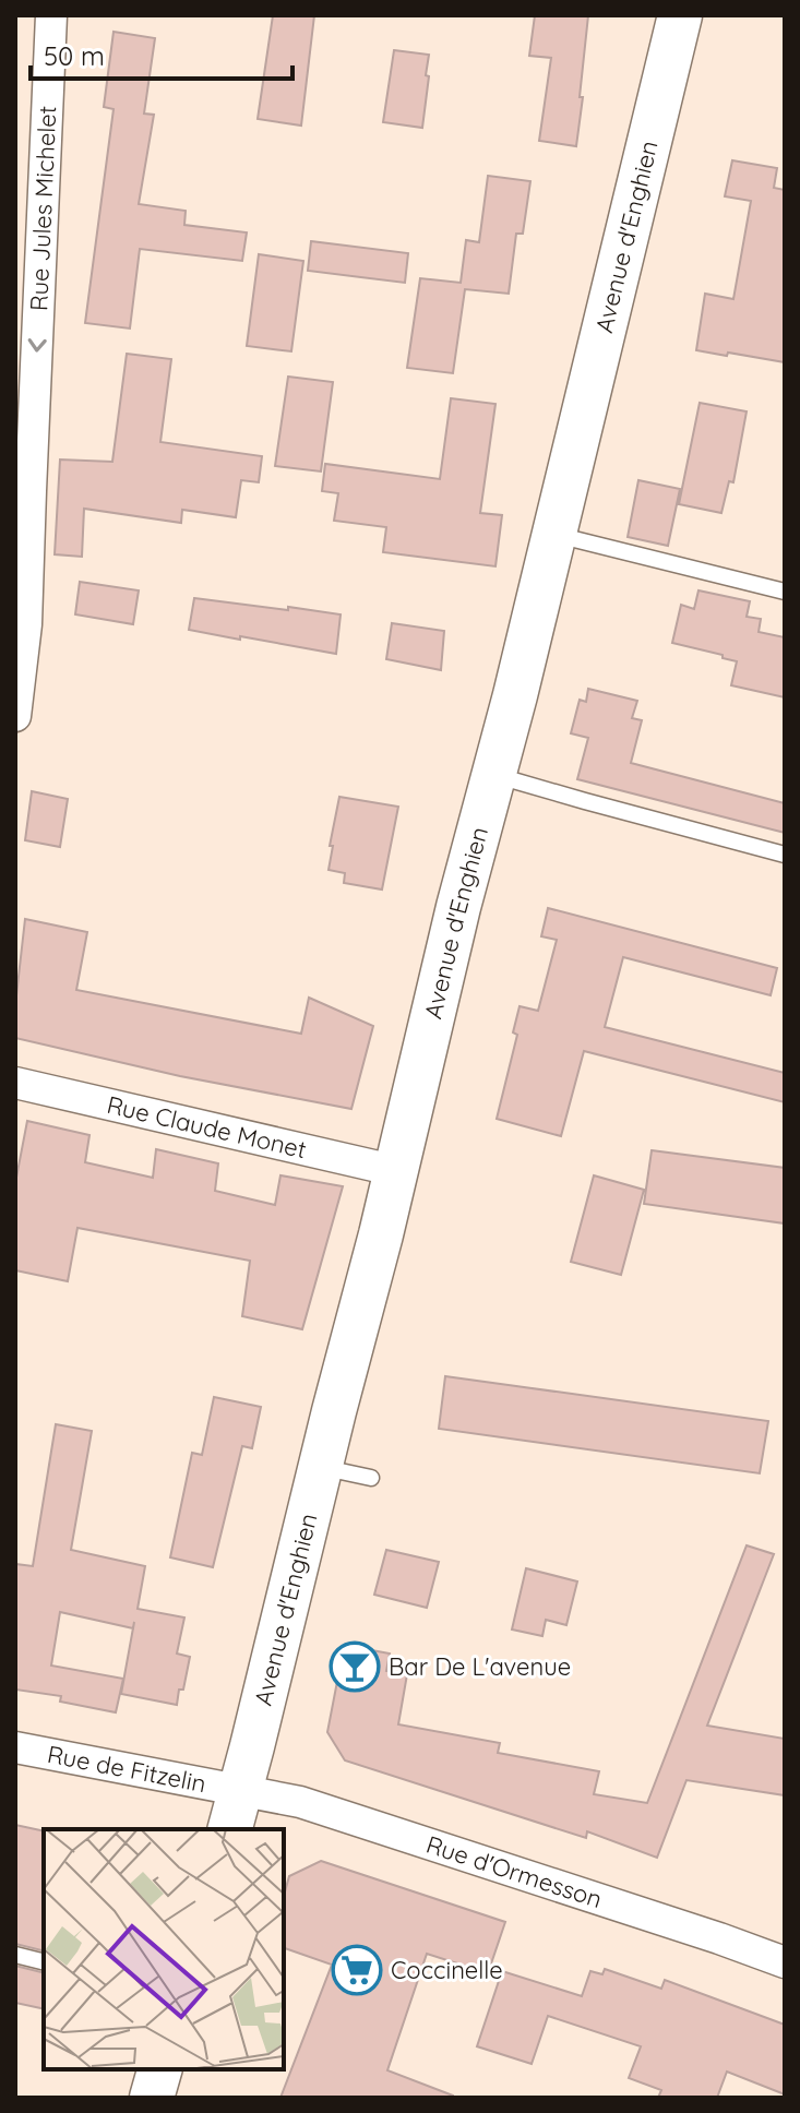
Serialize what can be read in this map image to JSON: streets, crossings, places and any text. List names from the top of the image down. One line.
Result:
{"streets":{"main road":["Avenue d'Enghien"],"street":["Rue Jules Michelet","Rue Claude Monet","Rue de Fitzelin","Rue d'Ormesson"]},"crossings":[["Avenue d'Enghien","Rue Claude Monet"],["Avenue d'Enghien","Rue de Fitzelin"],["Avenue d'Enghien","Rue d'Ormesson"],["Rue de Fitzelin","Rue d'Ormesson"]],"one_way":["Rue Jules Michelet"],"places":{"bar":["Bar De L'avenue"],"supermarket":["Coccinelle"]},"scale_bar":"50 m"}
